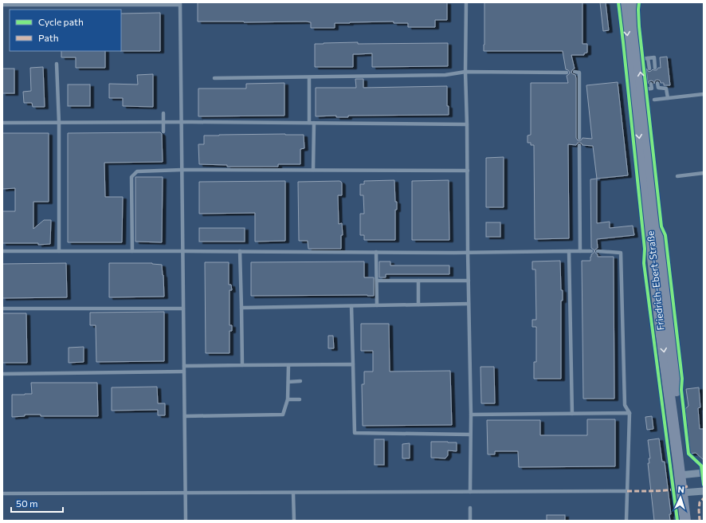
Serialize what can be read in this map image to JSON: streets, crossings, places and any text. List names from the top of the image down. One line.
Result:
{"streets":{"main road":["Friedrich-Ebert-Straße"]},"legend":["Cycle path","Path"],"scale_bar":"50 m","north":"top"}
